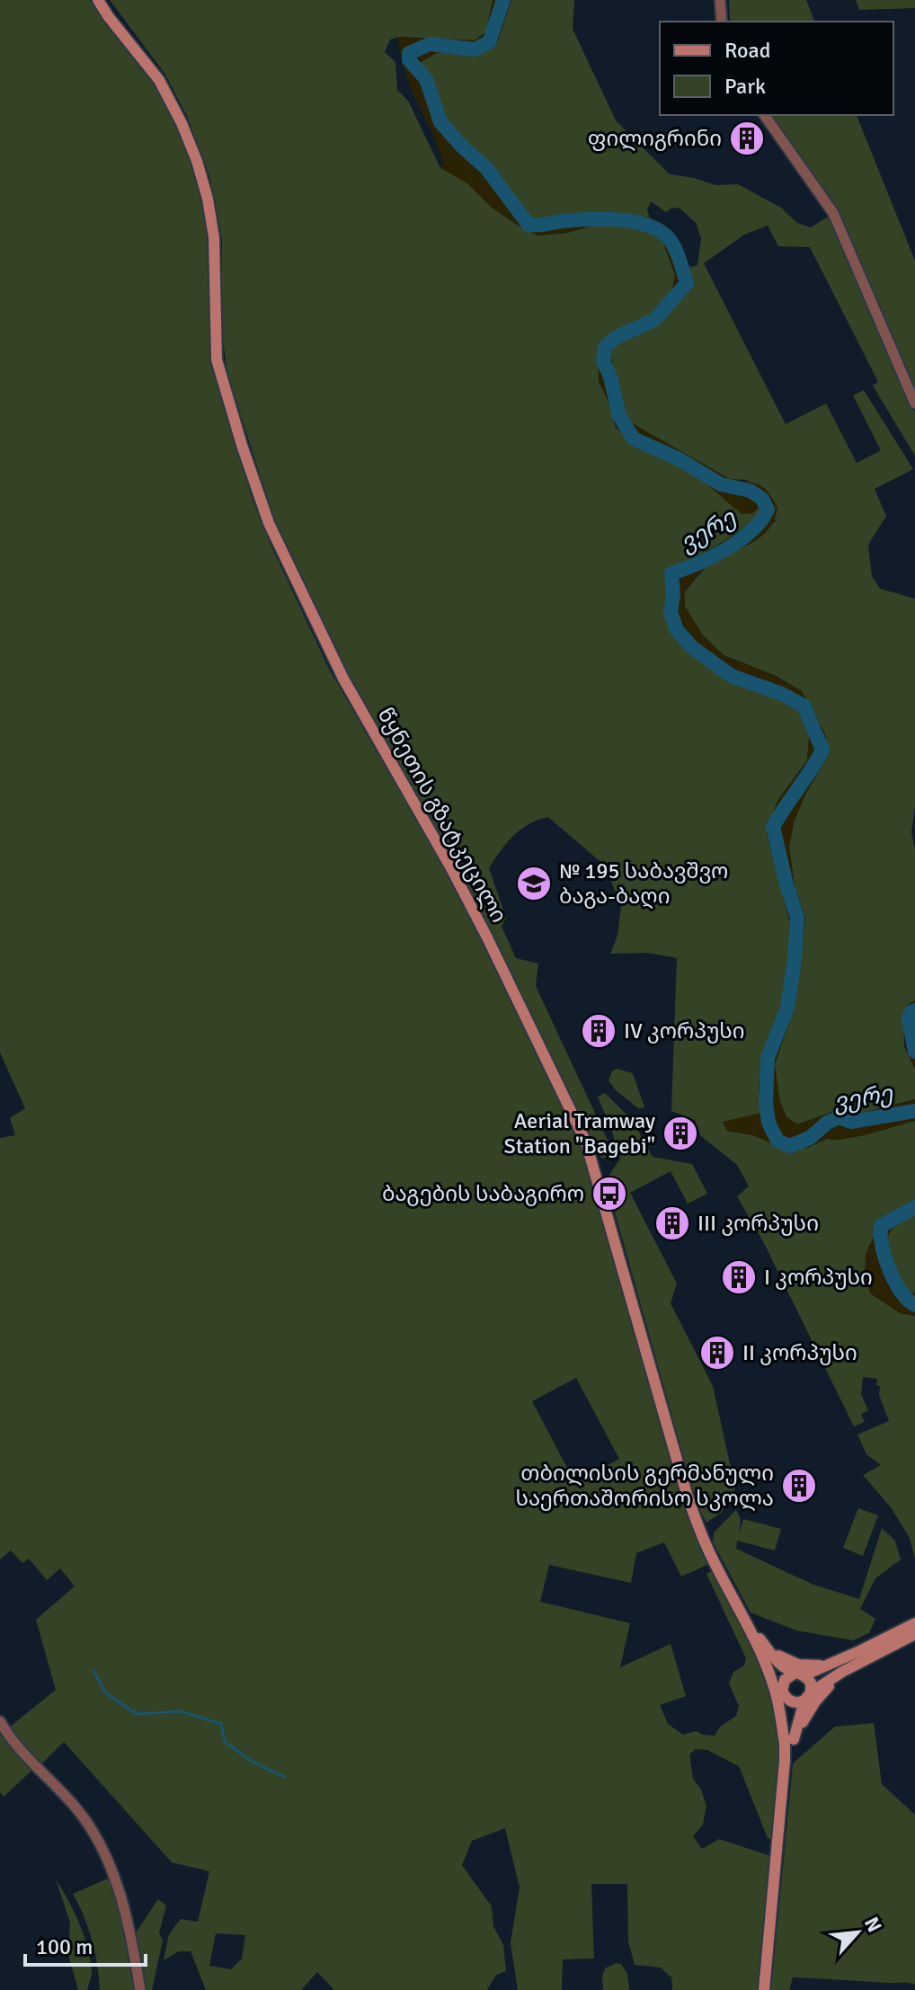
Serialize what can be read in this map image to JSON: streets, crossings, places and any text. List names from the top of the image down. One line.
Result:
{"streets":{"main road":["წყნეთის გზატკეცილი"]},"water":["ვერე"],"places":{"building":["ფილიგრინი","IV კორპუსი","Aerial Tramway Station \"Bagebi\"","III კორპუსი","I კორპუსი","II კორპუსი","თბილისის გერმანული საერთაშორისო სკოლა"],"school or university":["№ 195 საბავშვო ბაგა-ბაღი"],"bus stop":["ბაგების საბაგირო"]},"legend":["Road","Park"],"scale_bar":"100 m","north":"top right"}
